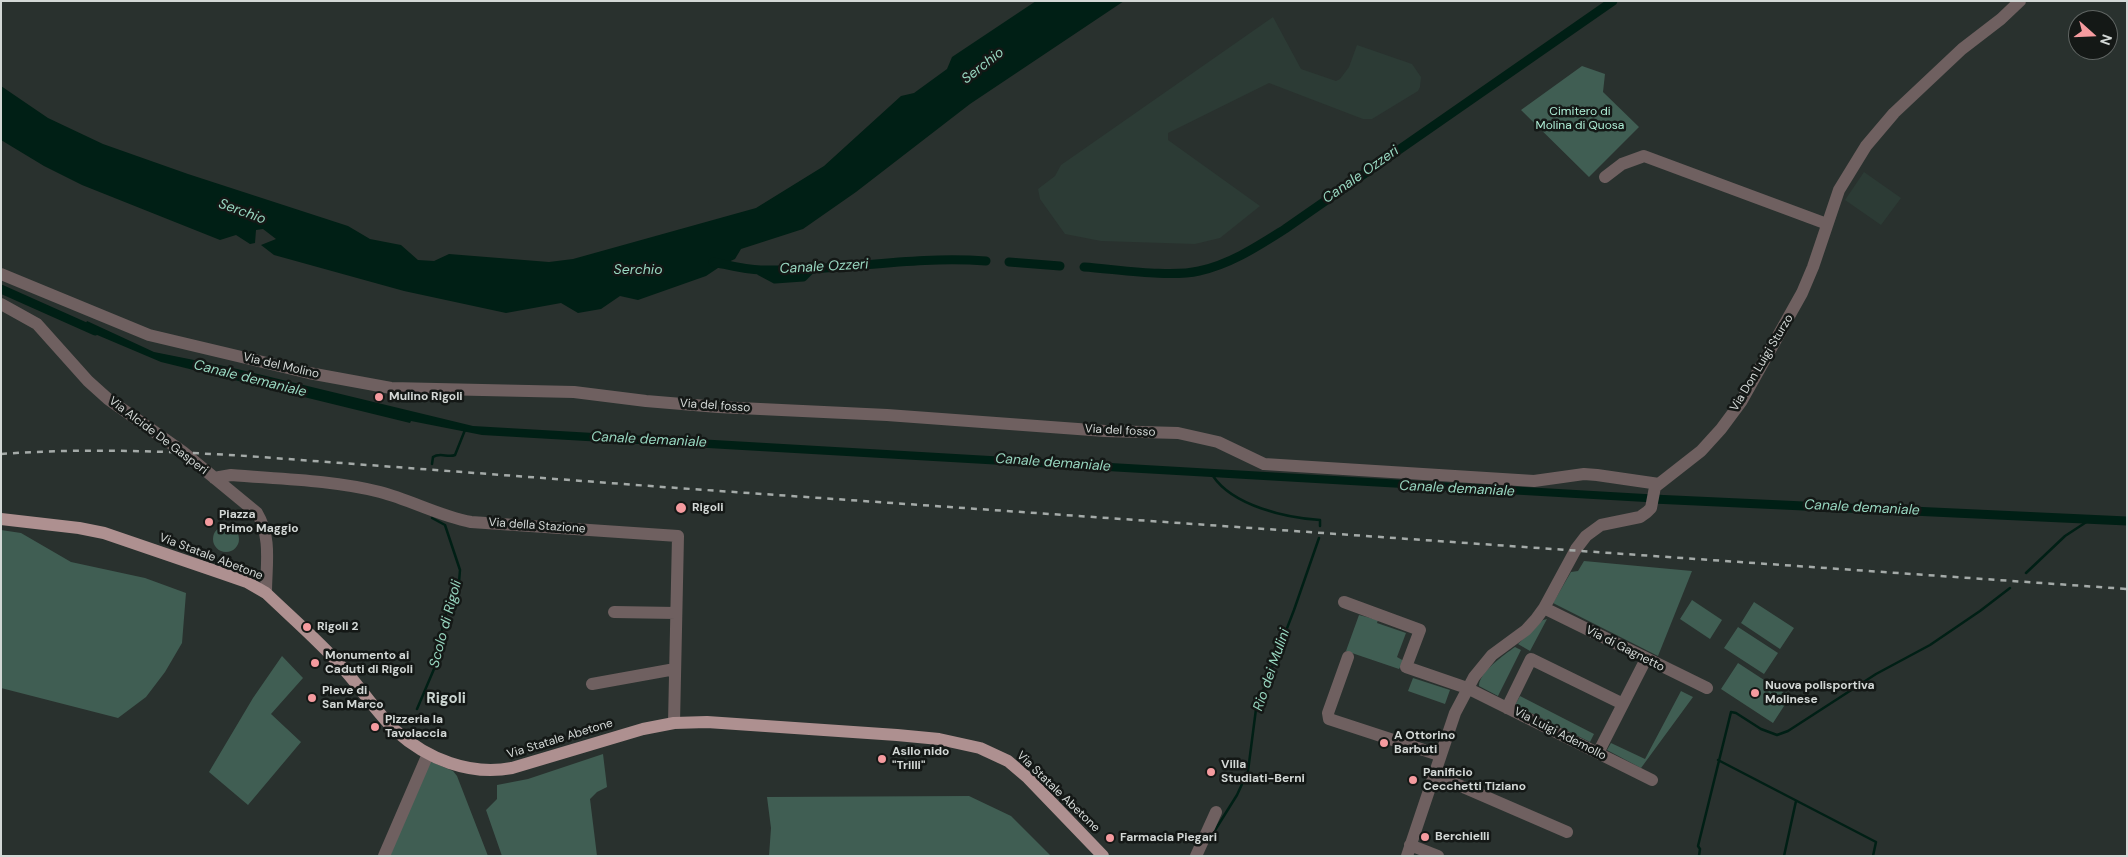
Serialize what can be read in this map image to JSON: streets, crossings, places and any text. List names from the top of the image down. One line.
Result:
{"streets":{"main road":["Via Statale Abetone"],"street":["Via Don Luigi Sturzo","Via del Molino","Via del fosso","Via Alcide De Gasperi","Via della Stazione","Via di Gagnetto","Via Luigi Ademollo"]},"crossings":[["Via Don Luigi Sturzo","Via del fosso"],["Via del Molino","Via del fosso"],["Via Alcide De Gasperi","Via della Stazione"],["Via Alcide De Gasperi","Via Statale Abetone"],["Via della Stazione","Via Statale Abetone"]],"districts":["Rigoli"],"water":["Serchio","Canale Ozzeri","Canale demaniale","Scolo di Rigoli","Rio dei Mulini"],"parks":["Cimitero di Molina di Quosa"],"places":["Mulino Rigoli","Rigoli","Piazza Primo Maggio","Rigoli 2","Monumento ai Caduti di Rigoli","Nuova polisportiva Molinese","Pieve di San Marco","Pizzeria la Tavolaccia","A Ottorino Barbuti","Asilo nido \"Trilli\"","Villa Studiati-Berni","Panificio Cecchetti Tiziano","Berchielli","Farmacia Piegari"],"north":"right"}
